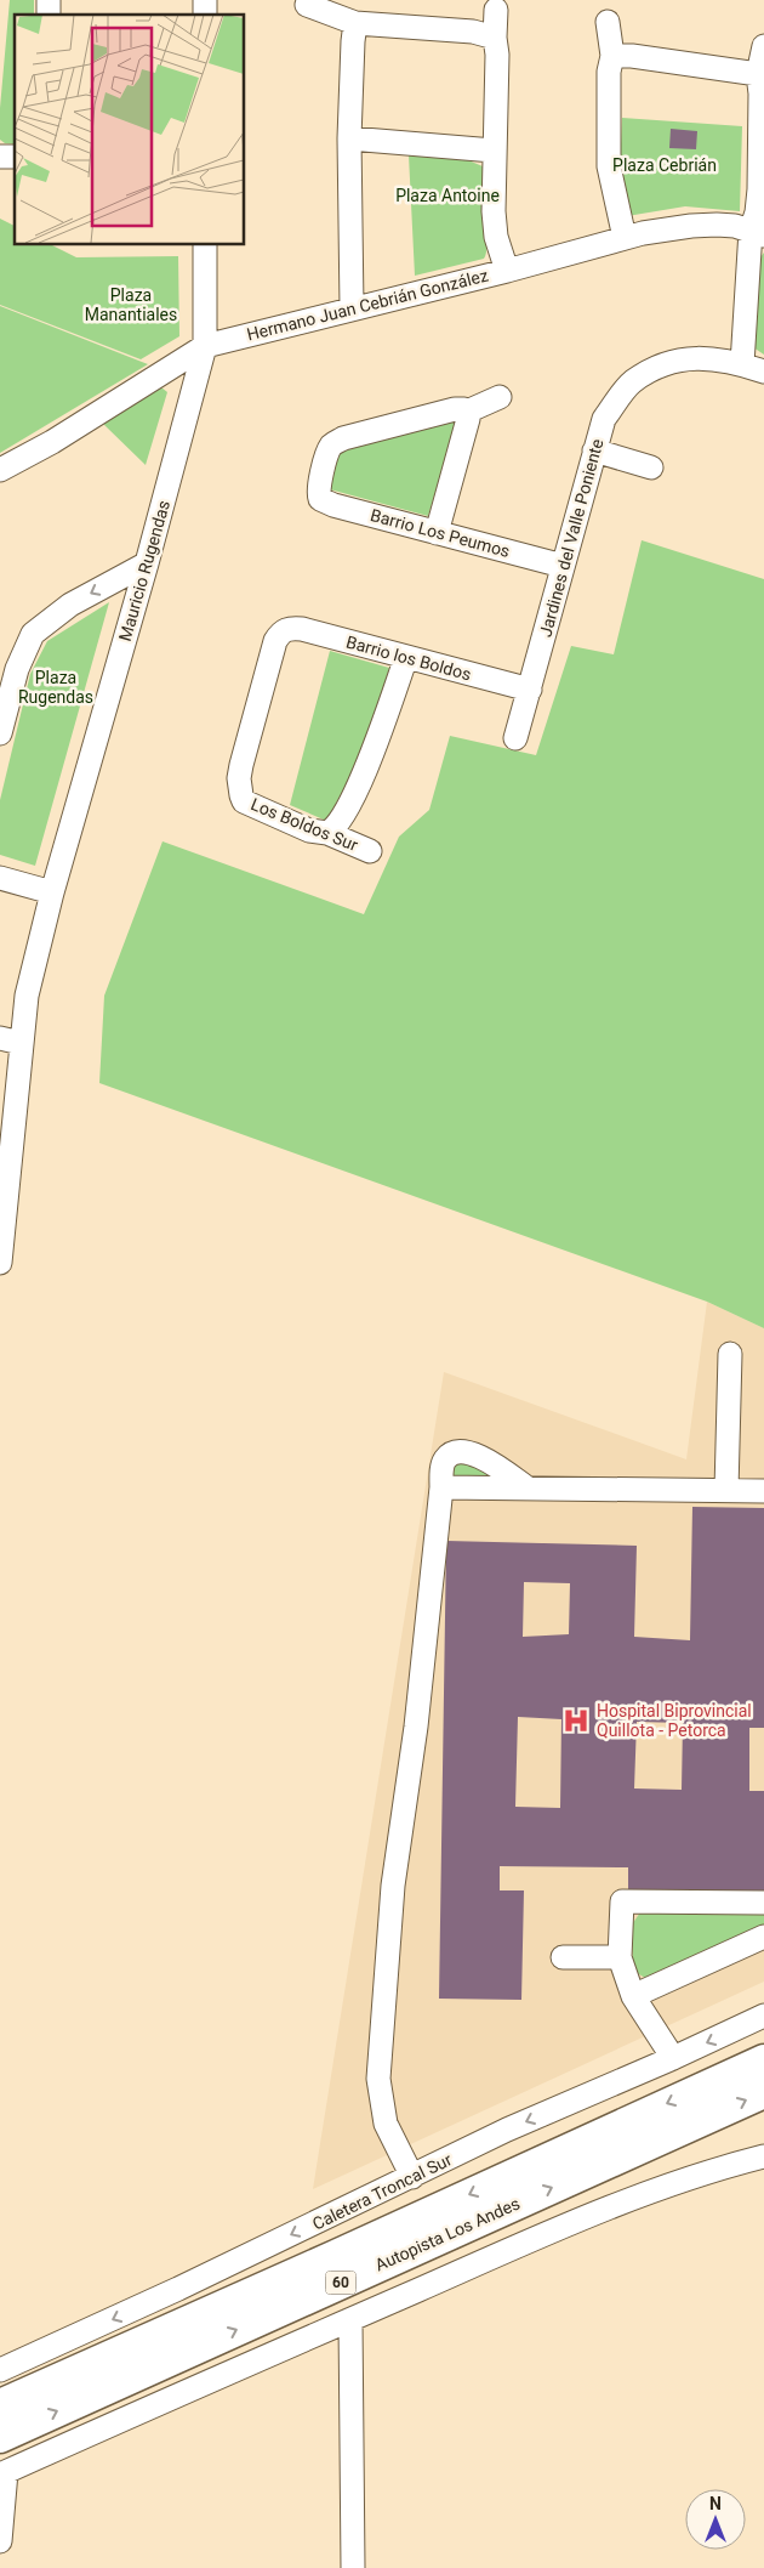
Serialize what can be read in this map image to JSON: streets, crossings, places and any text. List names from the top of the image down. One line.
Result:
{"streets":{"highway":["Autopista Los Andes","60"],"street":["Hermano Juan Cebrián González","Barrio Los Peumos","Jardines del Valle Poniente","Mauricio Rugendas","Barrio los Boldos","Los Boldos Sur","Caletera Troncal Sur"]},"crossings":[["Hermano Juan Cebrián González","Mauricio Rugendas"],["Barrio Los Peumos","Jardines del Valle Poniente"],["Jardines del Valle Poniente","Barrio los Boldos"],["Barrio los Boldos","Los Boldos Sur"]],"parks":["Plaza Cebrián","Plaza Antoine","Plaza Manantiales","Plaza Rugendas"],"places":{"hospital":["Hospital Biprovincial Quillota - Petorca"]},"north":"top"}
